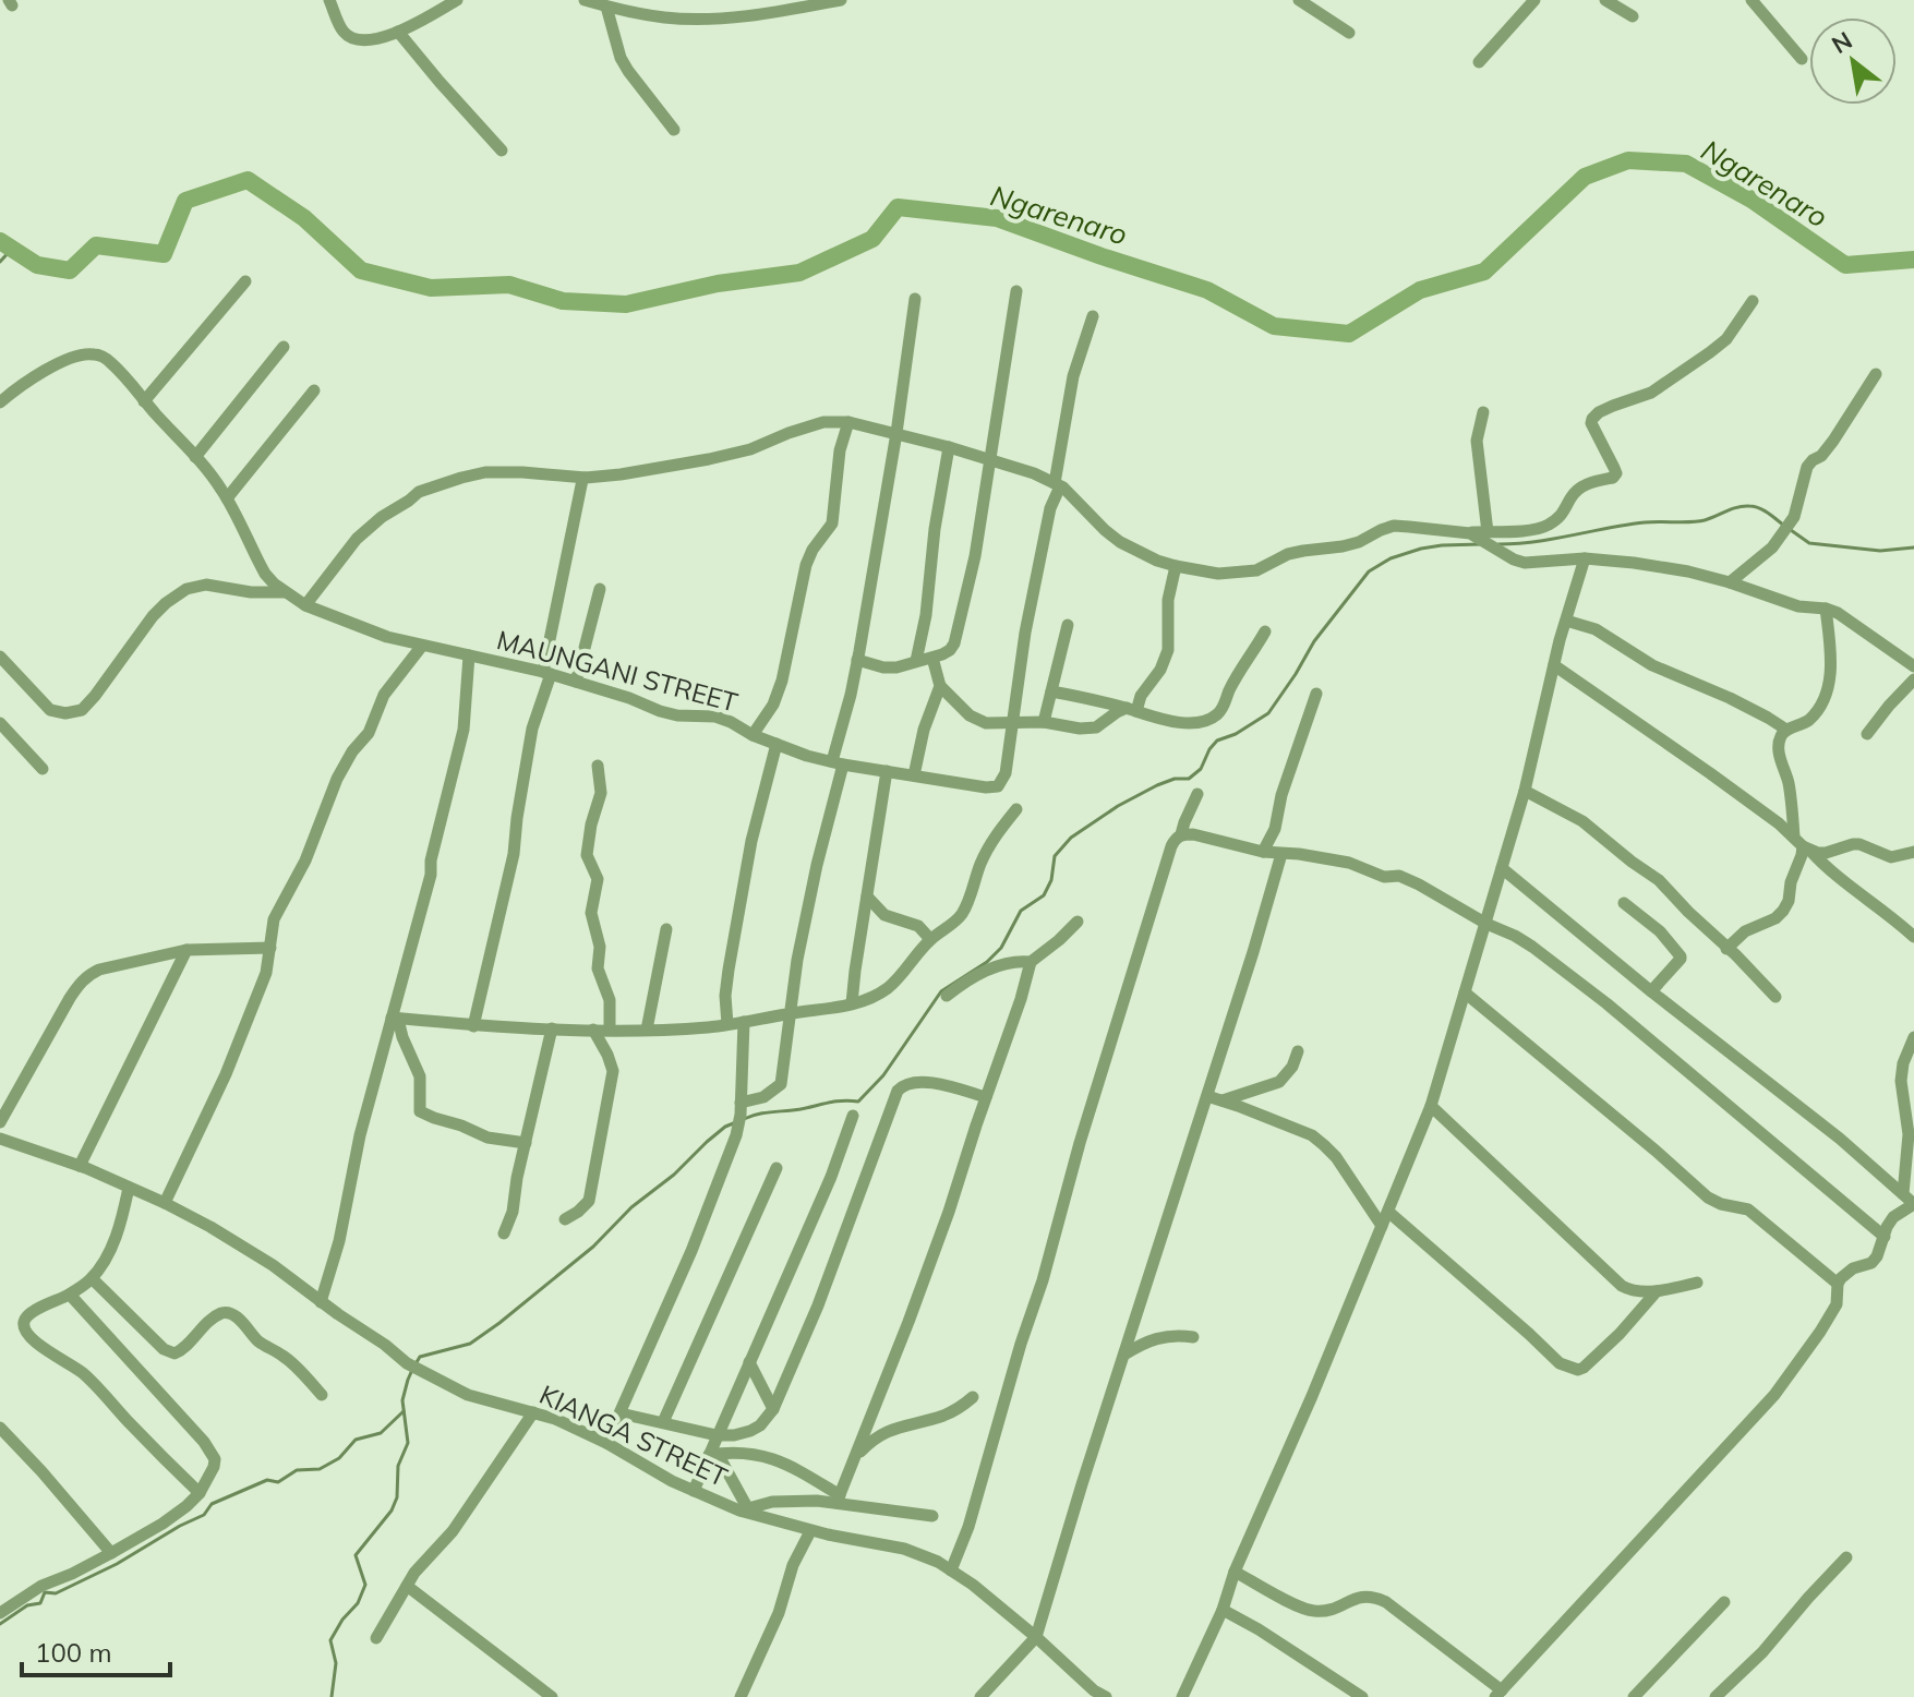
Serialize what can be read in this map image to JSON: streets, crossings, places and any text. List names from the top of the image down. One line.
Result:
{"streets":{"street":["MAUNGANI STREET","KIANGA STREET"]},"water":["Ngarenaro"],"scale_bar":"100 m","north":"top left"}
